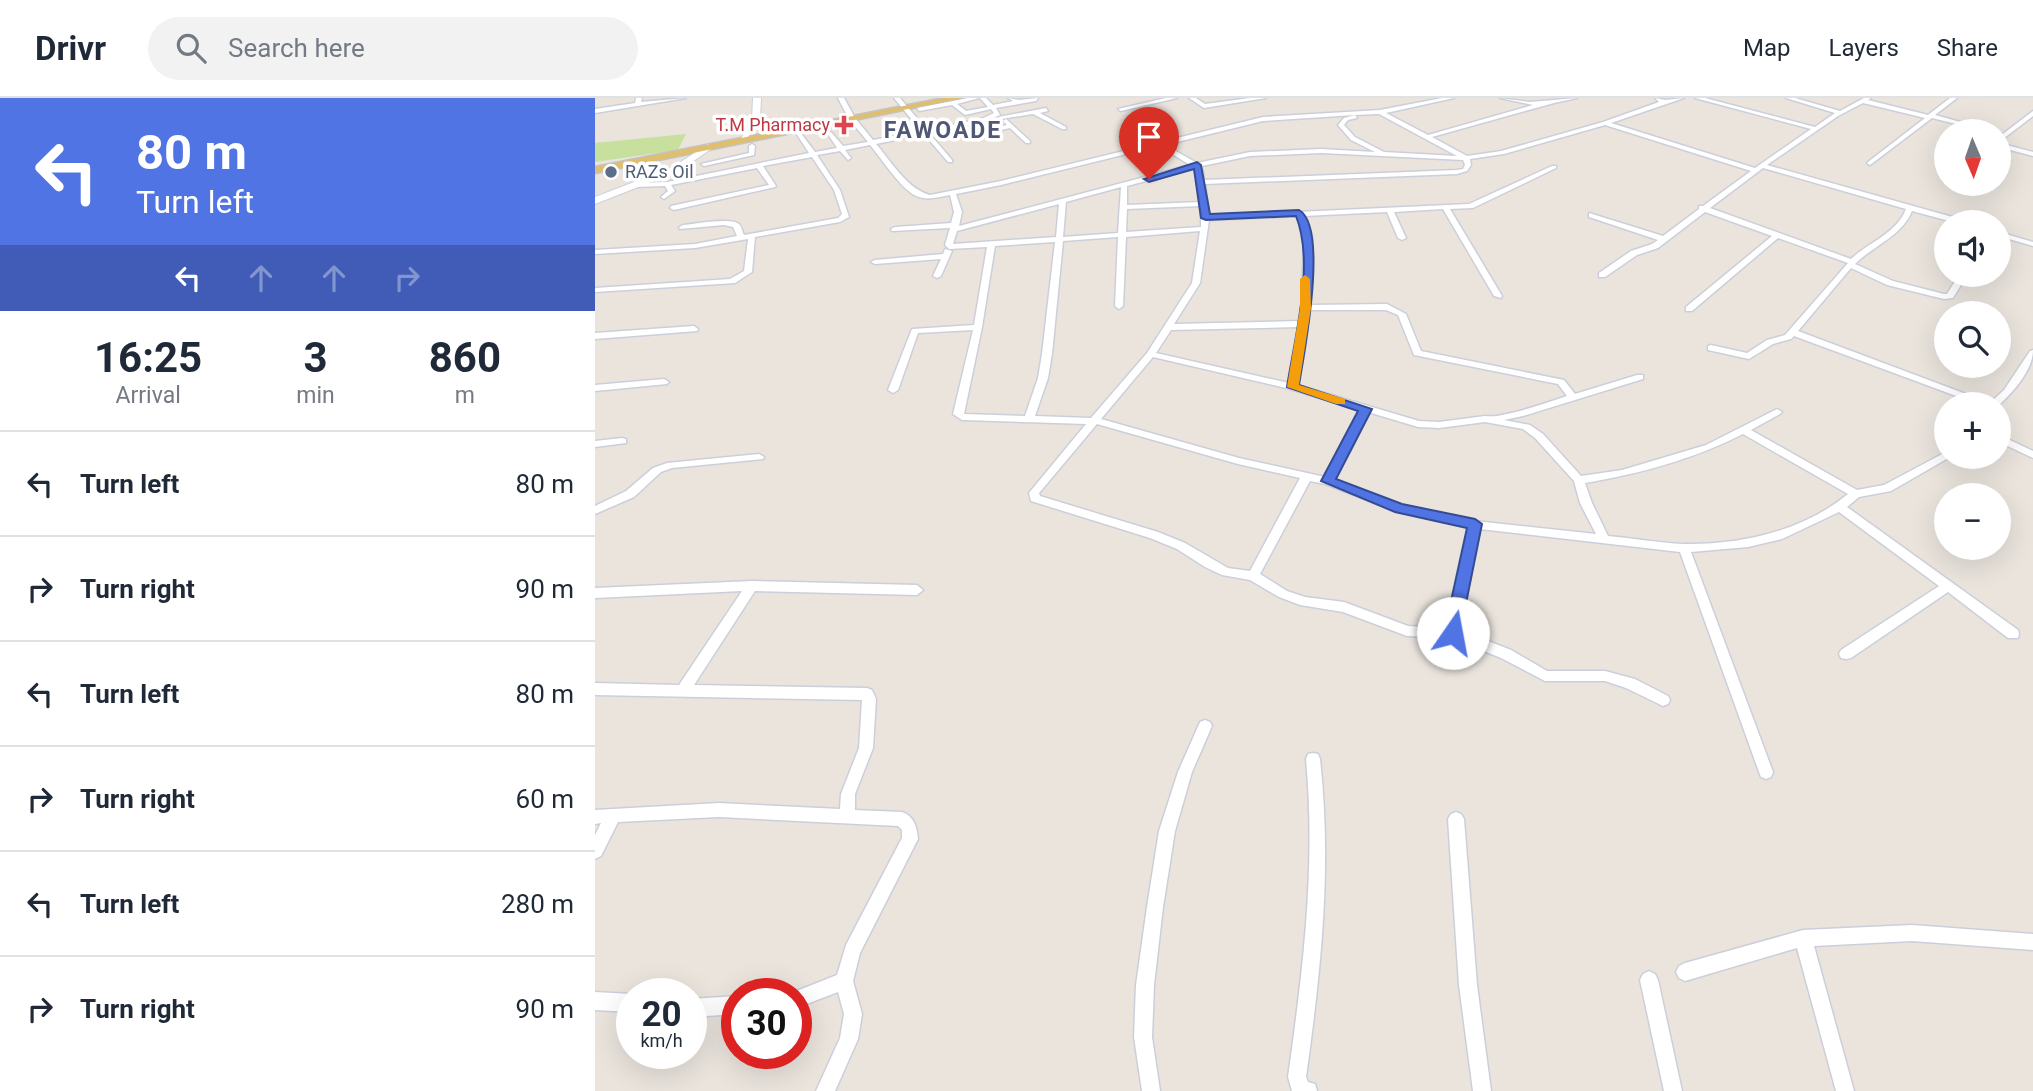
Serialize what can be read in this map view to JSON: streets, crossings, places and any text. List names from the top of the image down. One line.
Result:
{"districts":["FAWOADE"],"places":{"health":["T.M Pharmacy"],"other":["RAZs Oil"]},"north":"bottom","page":{"header":"Drivr","search":"Search here","nav":["Map","Layers","Share"],"turn":["80 m","Turn left"],"map_buttons":["+","−"],"eta":["16:25","Arrival","3","min","860","m"],"list":[{"name":"Turn left","value":"80 m"},{"name":"Turn right","value":"90 m"},{"name":"Turn left","value":"80 m"},{"name":"Turn right","value":"60 m"},{"name":"Turn left","value":"280 m"},{"name":"Turn right","value":"90 m"}],"speed":"20 km/h","limit":"30"}}
